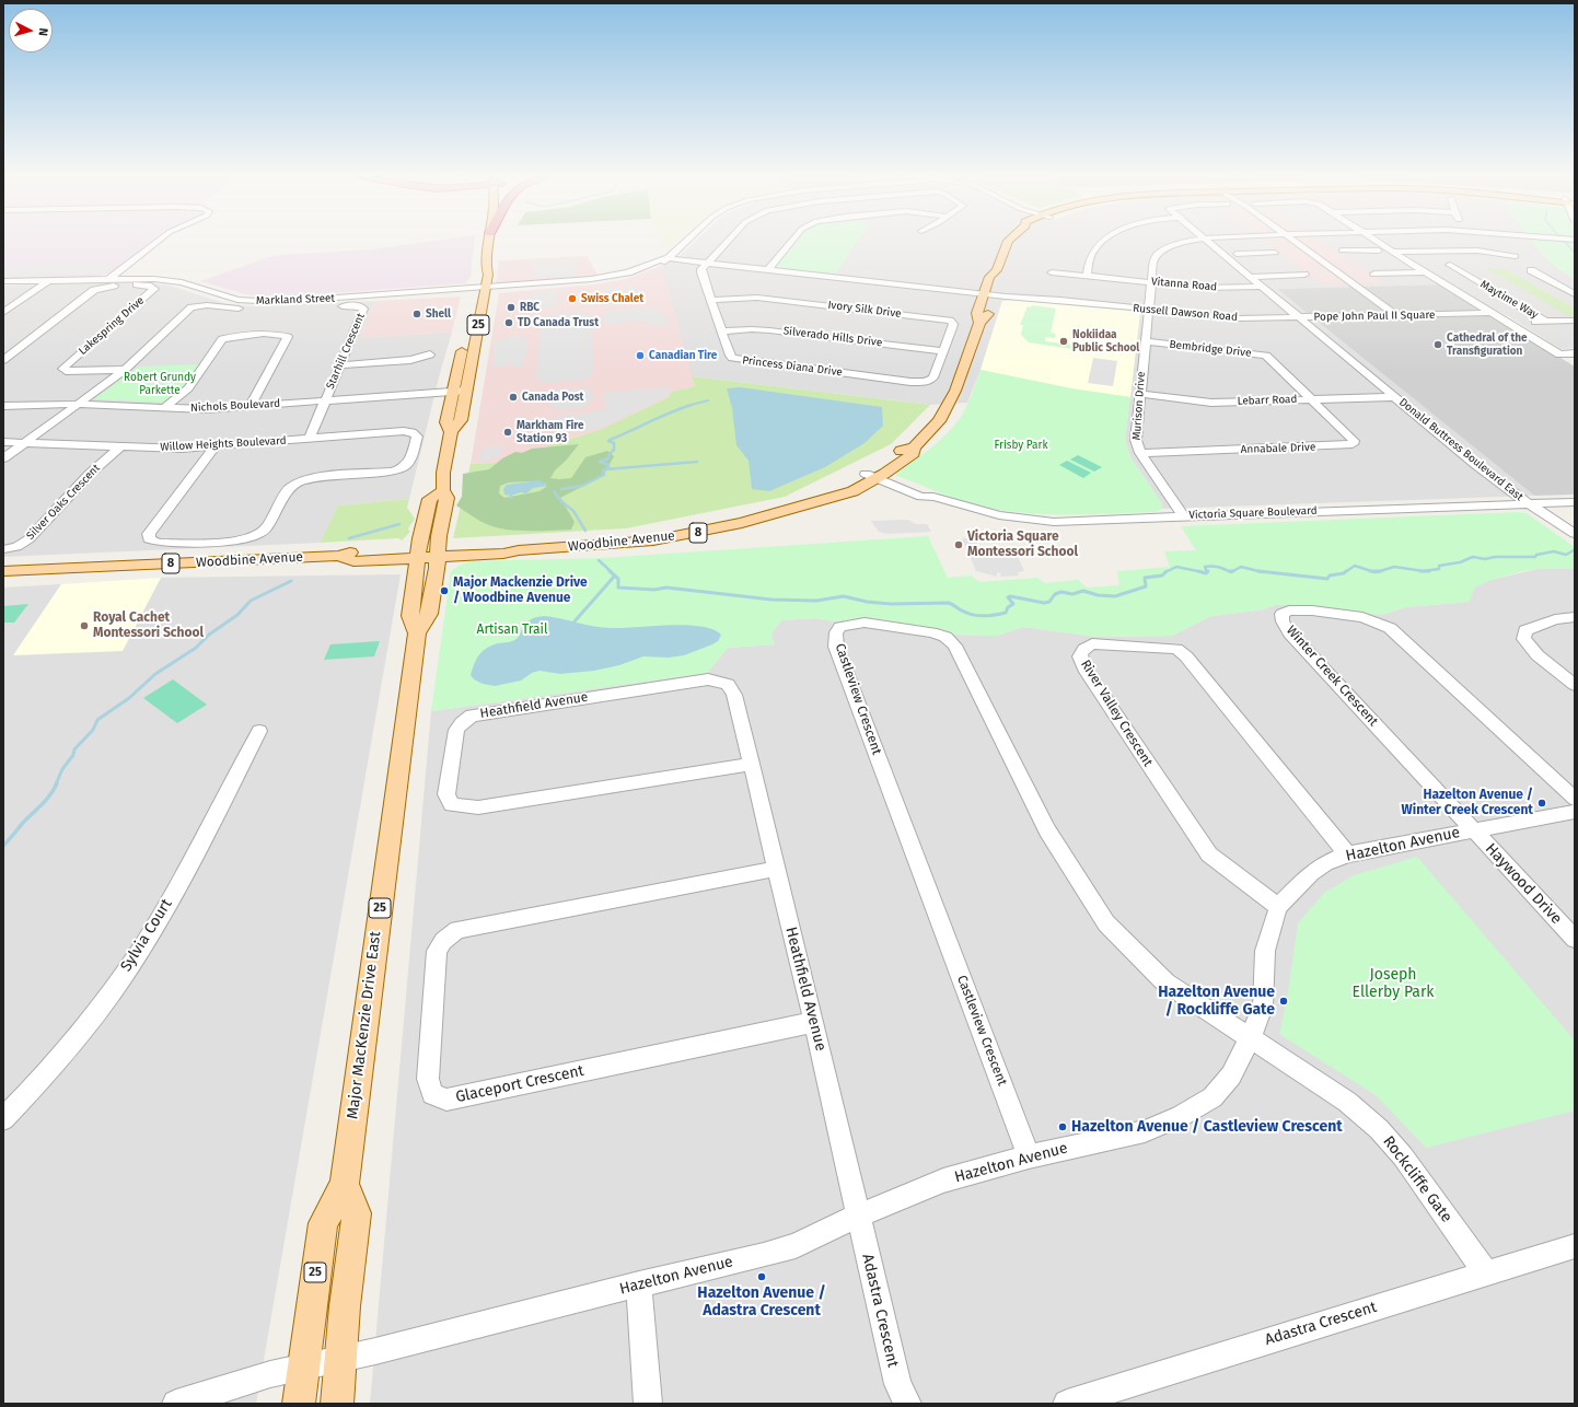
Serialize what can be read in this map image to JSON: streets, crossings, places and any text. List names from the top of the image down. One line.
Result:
{"streets":{"main road":["25","8","Woodbine Avenue","Major MacKenzie Drive East"],"street":["Vitanna Road","Markland Street","Maytime Way","Ivory Silk Drive","Russell Dawson Road","Pope John Paul II Square","Lakespring Drive","Silverado Hills Drive","Bembridge Drive","Starhill Crescent","Princess Diana Drive","Lebarr Road","Nichols Boulevard","Murison Drive","Willow Heights Boulevard","Annabale Drive","Donald Buttress Boulevard East","Silver Oaks Crescent","Victoria Square Boulevard","Winter Creek Crescent","Castleview Crescent","Heathfield Avenue","River Valley Crescent","Hazelton Avenue","Haywood Drive","Sylvia Court","Glaceport Crescent","Rockcliffe Gate","Adastra Crescent"]},"crossings":[["Vitanna Road","Murison Drive"],["Markland Street","Russell Dawson Road"],["Markland Street","Major MacKenzie Drive East"],["Ivory Silk Drive","Silverado Hills Drive"],["Ivory Silk Drive","Princess Diana Drive"],["Russell Dawson Road","Pope John Paul II Square"],["Russell Dawson Road","Princess Diana Drive"],["Russell Dawson Road","Murison Drive"],["Russell Dawson Road","Woodbine Avenue"],["Pope John Paul II Square","Lebarr Road"],["Pope John Paul II Square","Donald Buttress Boulevard East"],["Lakespring Drive","Starhill Crescent"],["Silverado Hills Drive","Princess Diana Drive"],["Bembridge Drive","Lebarr Road"],["Bembridge Drive","Murison Drive"],["Bembridge Drive","Annabale Drive"],["Starhill Crescent","Nichols Boulevard"],["Starhill Crescent","Willow Heights Boulevard"],["Lebarr Road","Murison Drive"],["Lebarr Road","Annabale Drive"],["Lebarr Road","Donald Buttress Boulevard East"],["Nichols Boulevard","Major MacKenzie Drive East"],["Murison Drive","Annabale Drive"],["Murison Drive","Victoria Square Boulevard"],["Willow Heights Boulevard","Silver Oaks Crescent"],["Donald Buttress Boulevard East","Victoria Square Boulevard"],["Victoria Square Boulevard","Woodbine Avenue"],["Woodbine Avenue","Major MacKenzie Drive East"],["Winter Creek Crescent","Hazelton Avenue"],["Winter Creek Crescent","Haywood Drive"],["Castleview Crescent","Hazelton Avenue"],["Castleview Crescent","Rockcliffe Gate"],["Heathfield Avenue","Hazelton Avenue"],["Heathfield Avenue","Glaceport Crescent"],["Heathfield Avenue","Adastra Crescent"],["River Valley Crescent","Hazelton Avenue"],["Hazelton Avenue","Haywood Drive"],["Hazelton Avenue","Major MacKenzie Drive East"],["Hazelton Avenue","Rockcliffe Gate"],["Hazelton Avenue","Adastra Crescent"],["Rockcliffe Gate","Adastra Crescent"]],"parks":["Robert Grundy Parkette","Frisby Park","Artisan Trail","Joseph Ellerby Park"],"places":["Swiss Chalet","RBC","Shell","TD Canada Trust","Nokiidaa Public School","Cathedral of the Transfiguration","Canadian Tire","Canada Post","Markham Fire Station 93","Victoria Square Montessori School","Major Mackenzie Drive / Woodbine Avenue","Royal Cachet Montessori School","Hazelton Avenue / Winter Creek Crescent","Hazelton Avenue / Rockliffe Gate","Hazelton Avenue / Castleview Crescent","Hazelton Avenue / Adastra Crescent"],"north":"right"}
